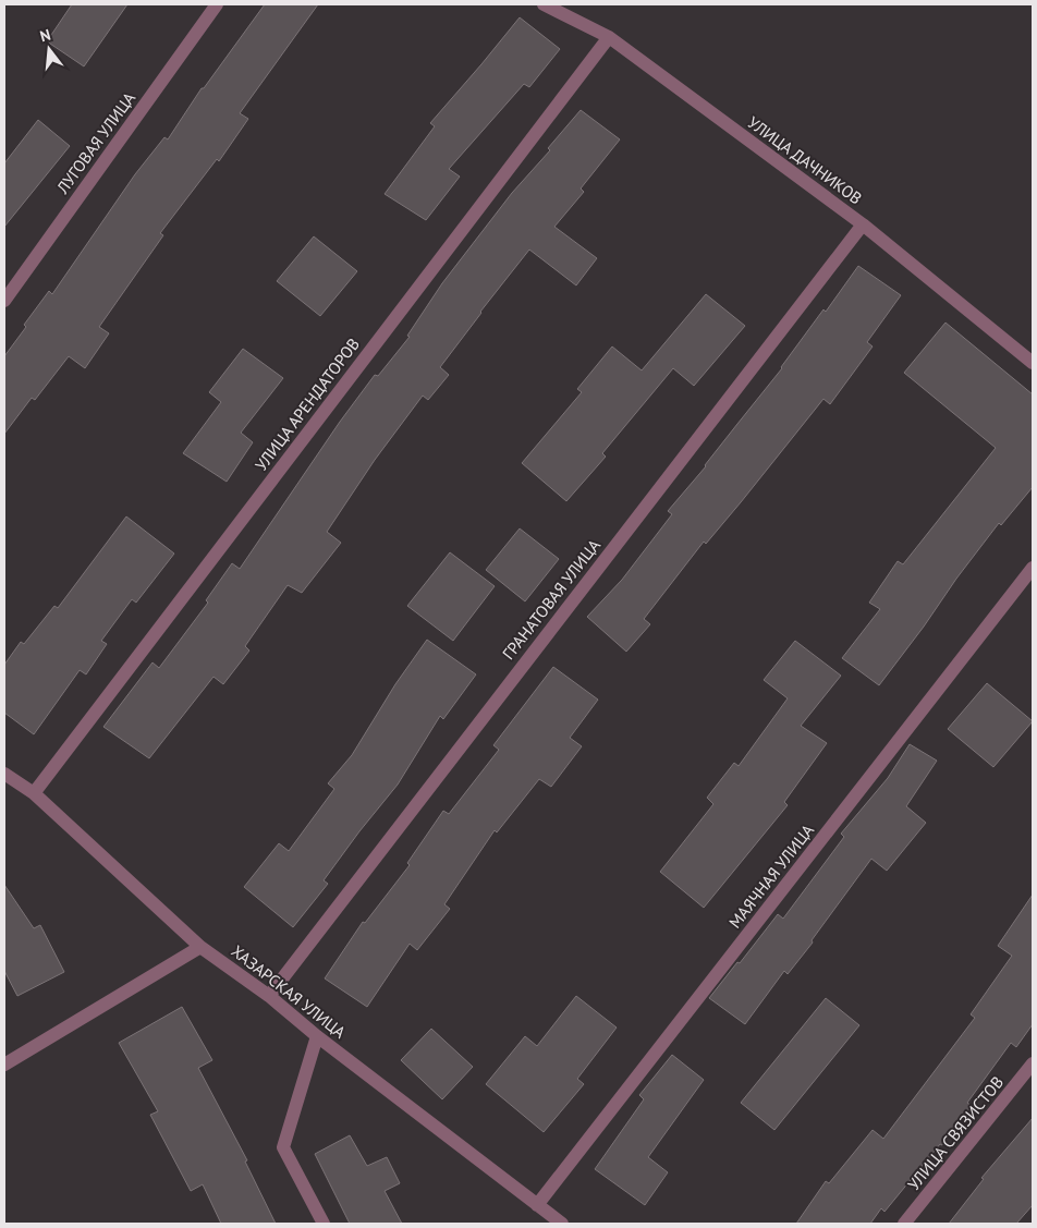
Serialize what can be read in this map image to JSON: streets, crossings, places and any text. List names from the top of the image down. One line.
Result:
{"streets":{"street":["ЛУГОВАЯ УЛИЦА","УЛИЦА ДАЧНИКОВ","УЛИЦА АРЕНДАТОРОВ","ГРАНАТОВАЯ УЛИЦА","МАЯЧНАЯ УЛИЦА","ХАЗАРСКАЯ УЛИЦА","УЛИЦА СВЯЗИСТОВ"]},"crossings":[["УЛИЦА ДАЧНИКОВ","УЛИЦА АРЕНДАТОРОВ"],["УЛИЦА ДАЧНИКОВ","ГРАНАТОВАЯ УЛИЦА"],["УЛИЦА АРЕНДАТОРОВ","ХАЗАРСКАЯ УЛИЦА"],["ГРАНАТОВАЯ УЛИЦА","ХАЗАРСКАЯ УЛИЦА"],["МАЯЧНАЯ УЛИЦА","ХАЗАРСКАЯ УЛИЦА"]],"north":"top"}
